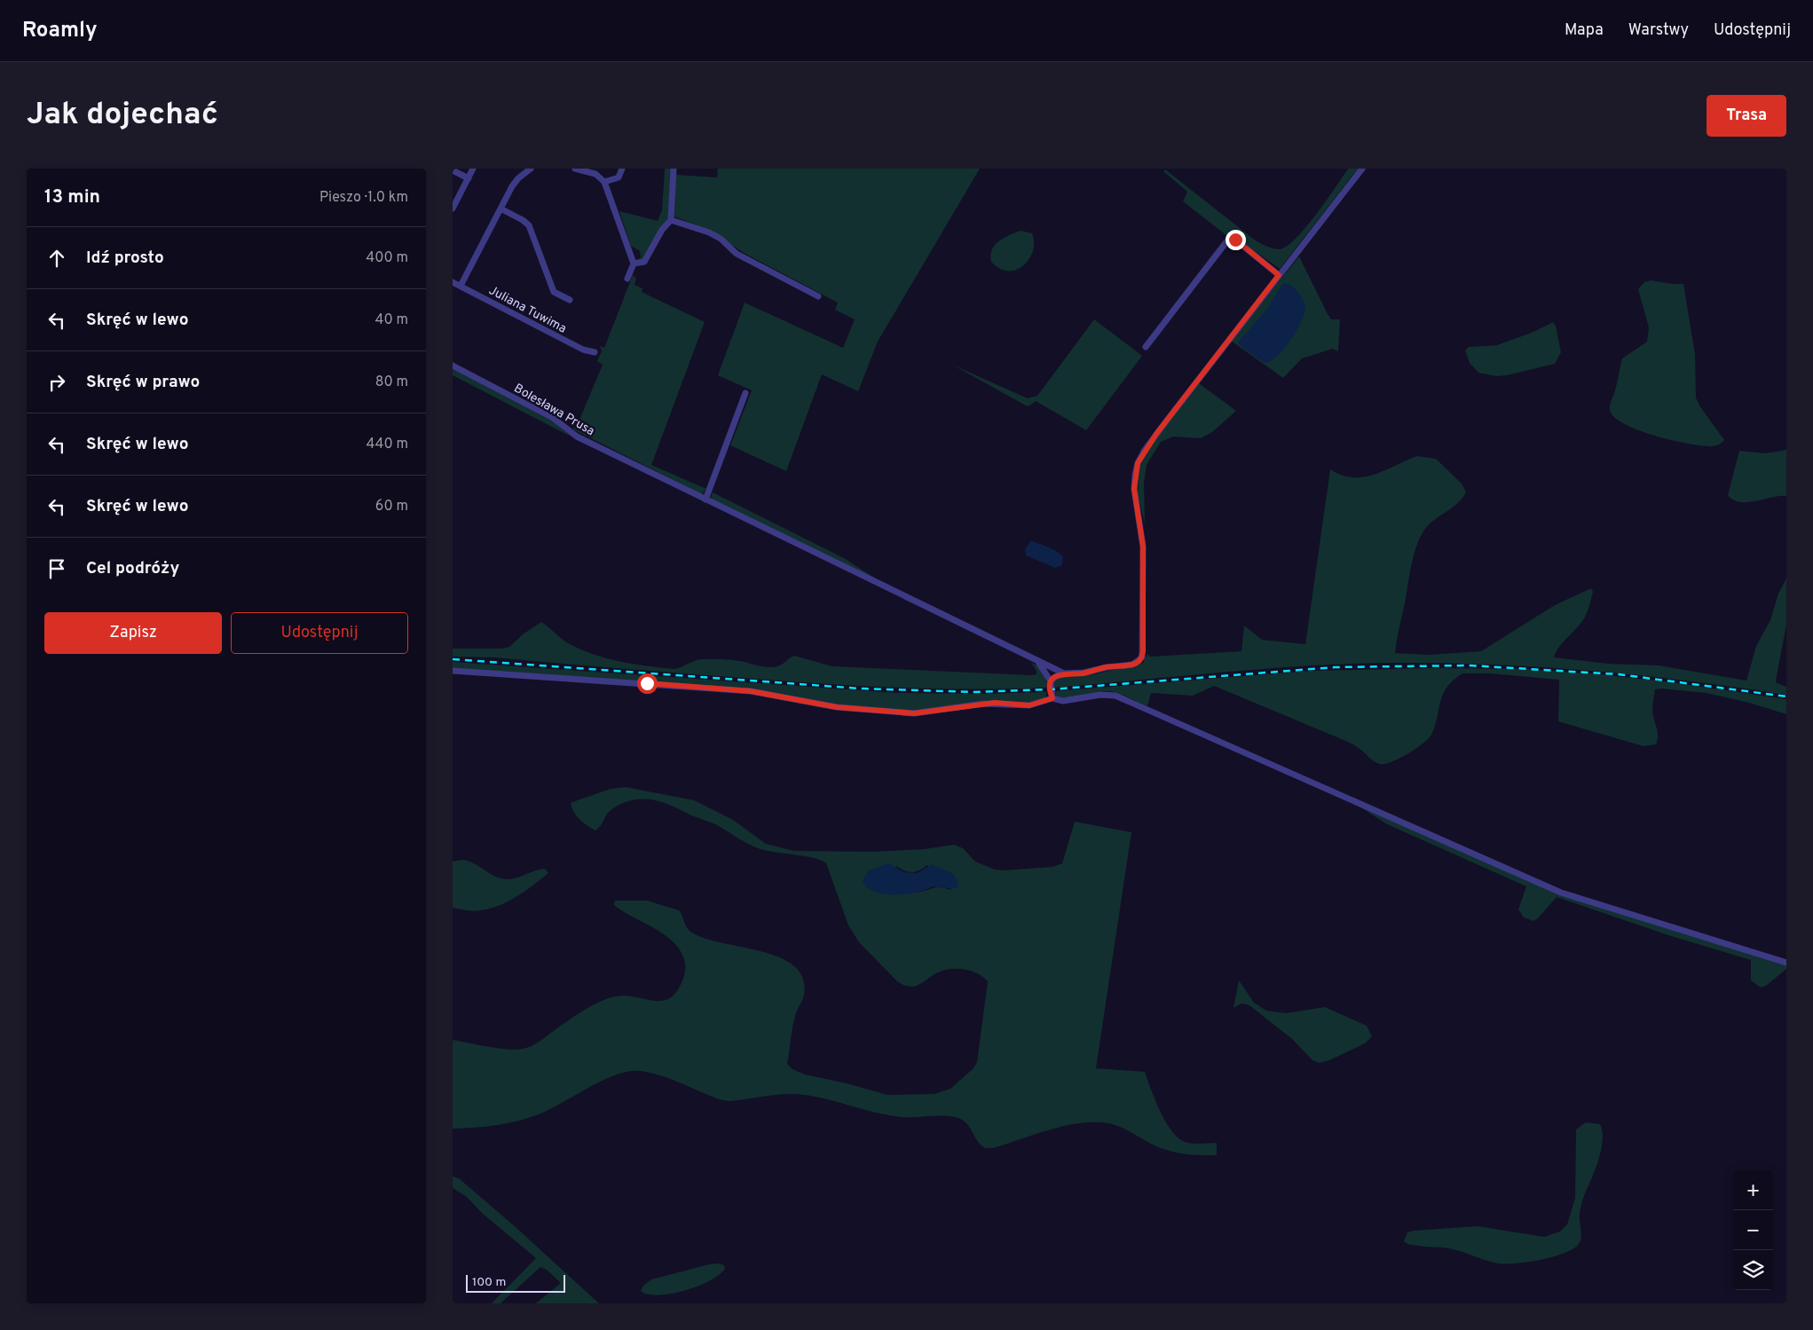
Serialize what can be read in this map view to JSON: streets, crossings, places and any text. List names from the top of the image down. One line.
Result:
{"streets":{"street":["Juliana Tuwima","Bolesława Prusa"]},"scale_bar":"100 m","page":{"header":"Roamly","nav":["Mapa","Warstwy","Udostępnij"],"buttons":["Trasa",["Zapisz","Udostępnij"]],"title":"Jak dojechać","heading":["13 min","Pieszo · 1.0 km"],"list":[["Idź prosto","400 m"],["Skręć w lewo","40 m"],["Skręć w prawo","80 m"],["Skręć w lewo","440 m"],["Skręć w lewo","60 m"],"Cel podróży"],"map_buttons":["+","−"],"scale":"100 m"}}
